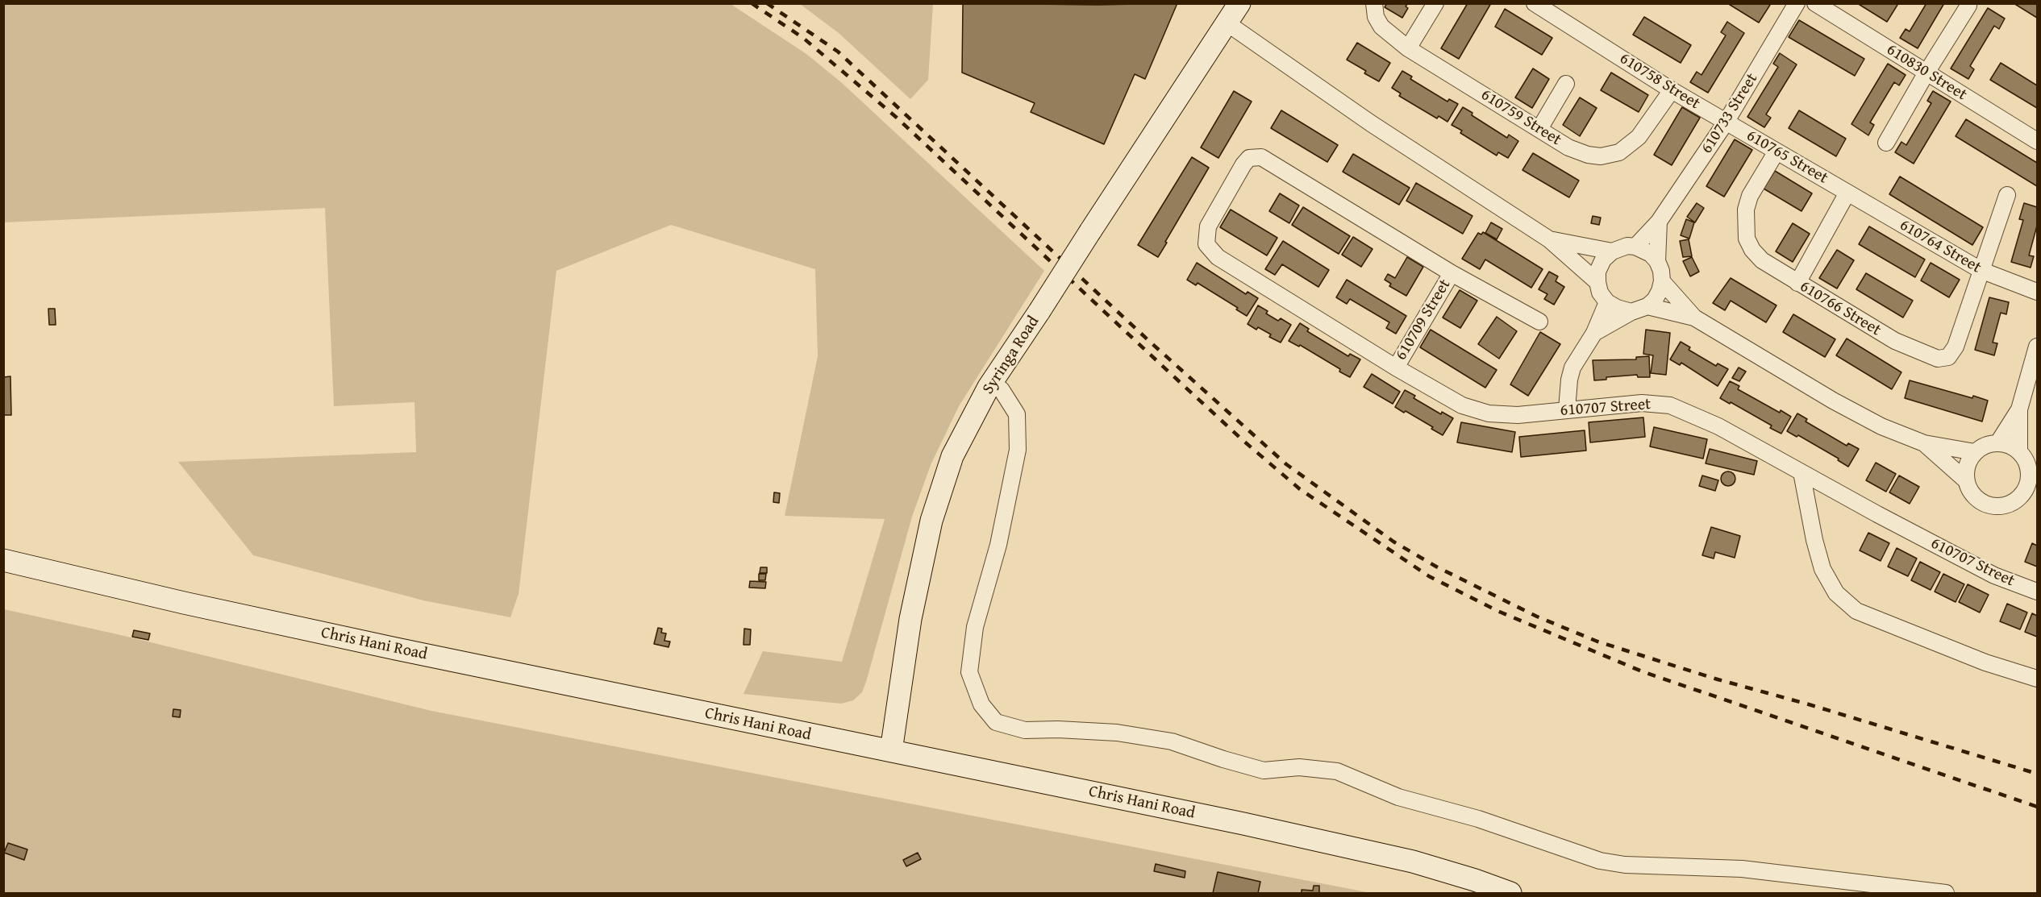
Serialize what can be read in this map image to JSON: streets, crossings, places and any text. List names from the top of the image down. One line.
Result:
{"streets":{"street":["610830 Street","610758 Street","610733 Street","610759 Street","610765 Street","610764 Street","610766 Street","610709 Street","Syringa Road","610707 Street","Chris Hani Road"]},"crossings":[["610758 Street","610733 Street"],["610758 Street","610759 Street"],["610758 Street","610765 Street"],["610733 Street","610765 Street"],["610765 Street","610764 Street"],["610765 Street","610766 Street"],["610764 Street","610766 Street"],["610709 Street","610707 Street"],["Syringa Road","Chris Hani Road"]]}
